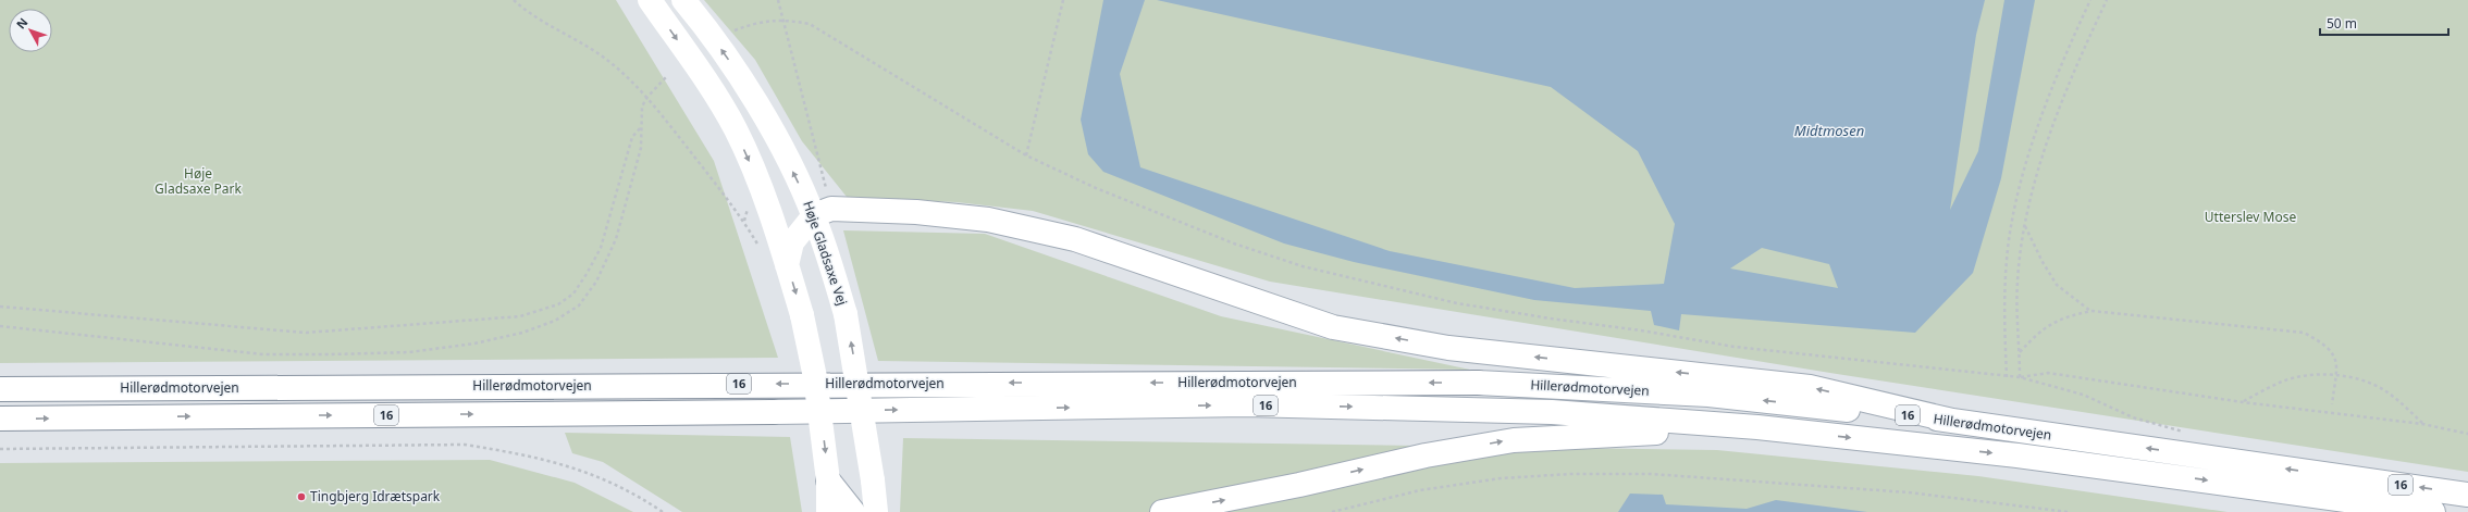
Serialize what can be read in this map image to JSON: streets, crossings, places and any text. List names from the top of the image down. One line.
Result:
{"streets":{"main road":["Høje Gladsaxe Vej","Hillerødmotorvejen","16"]},"water":["Midtmosen"],"parks":["Høje Gladsaxe Park","Utterslev Mose"],"places":["Tingbjerg Idrætspark"],"scale_bar":"50 m","north":"top left"}
